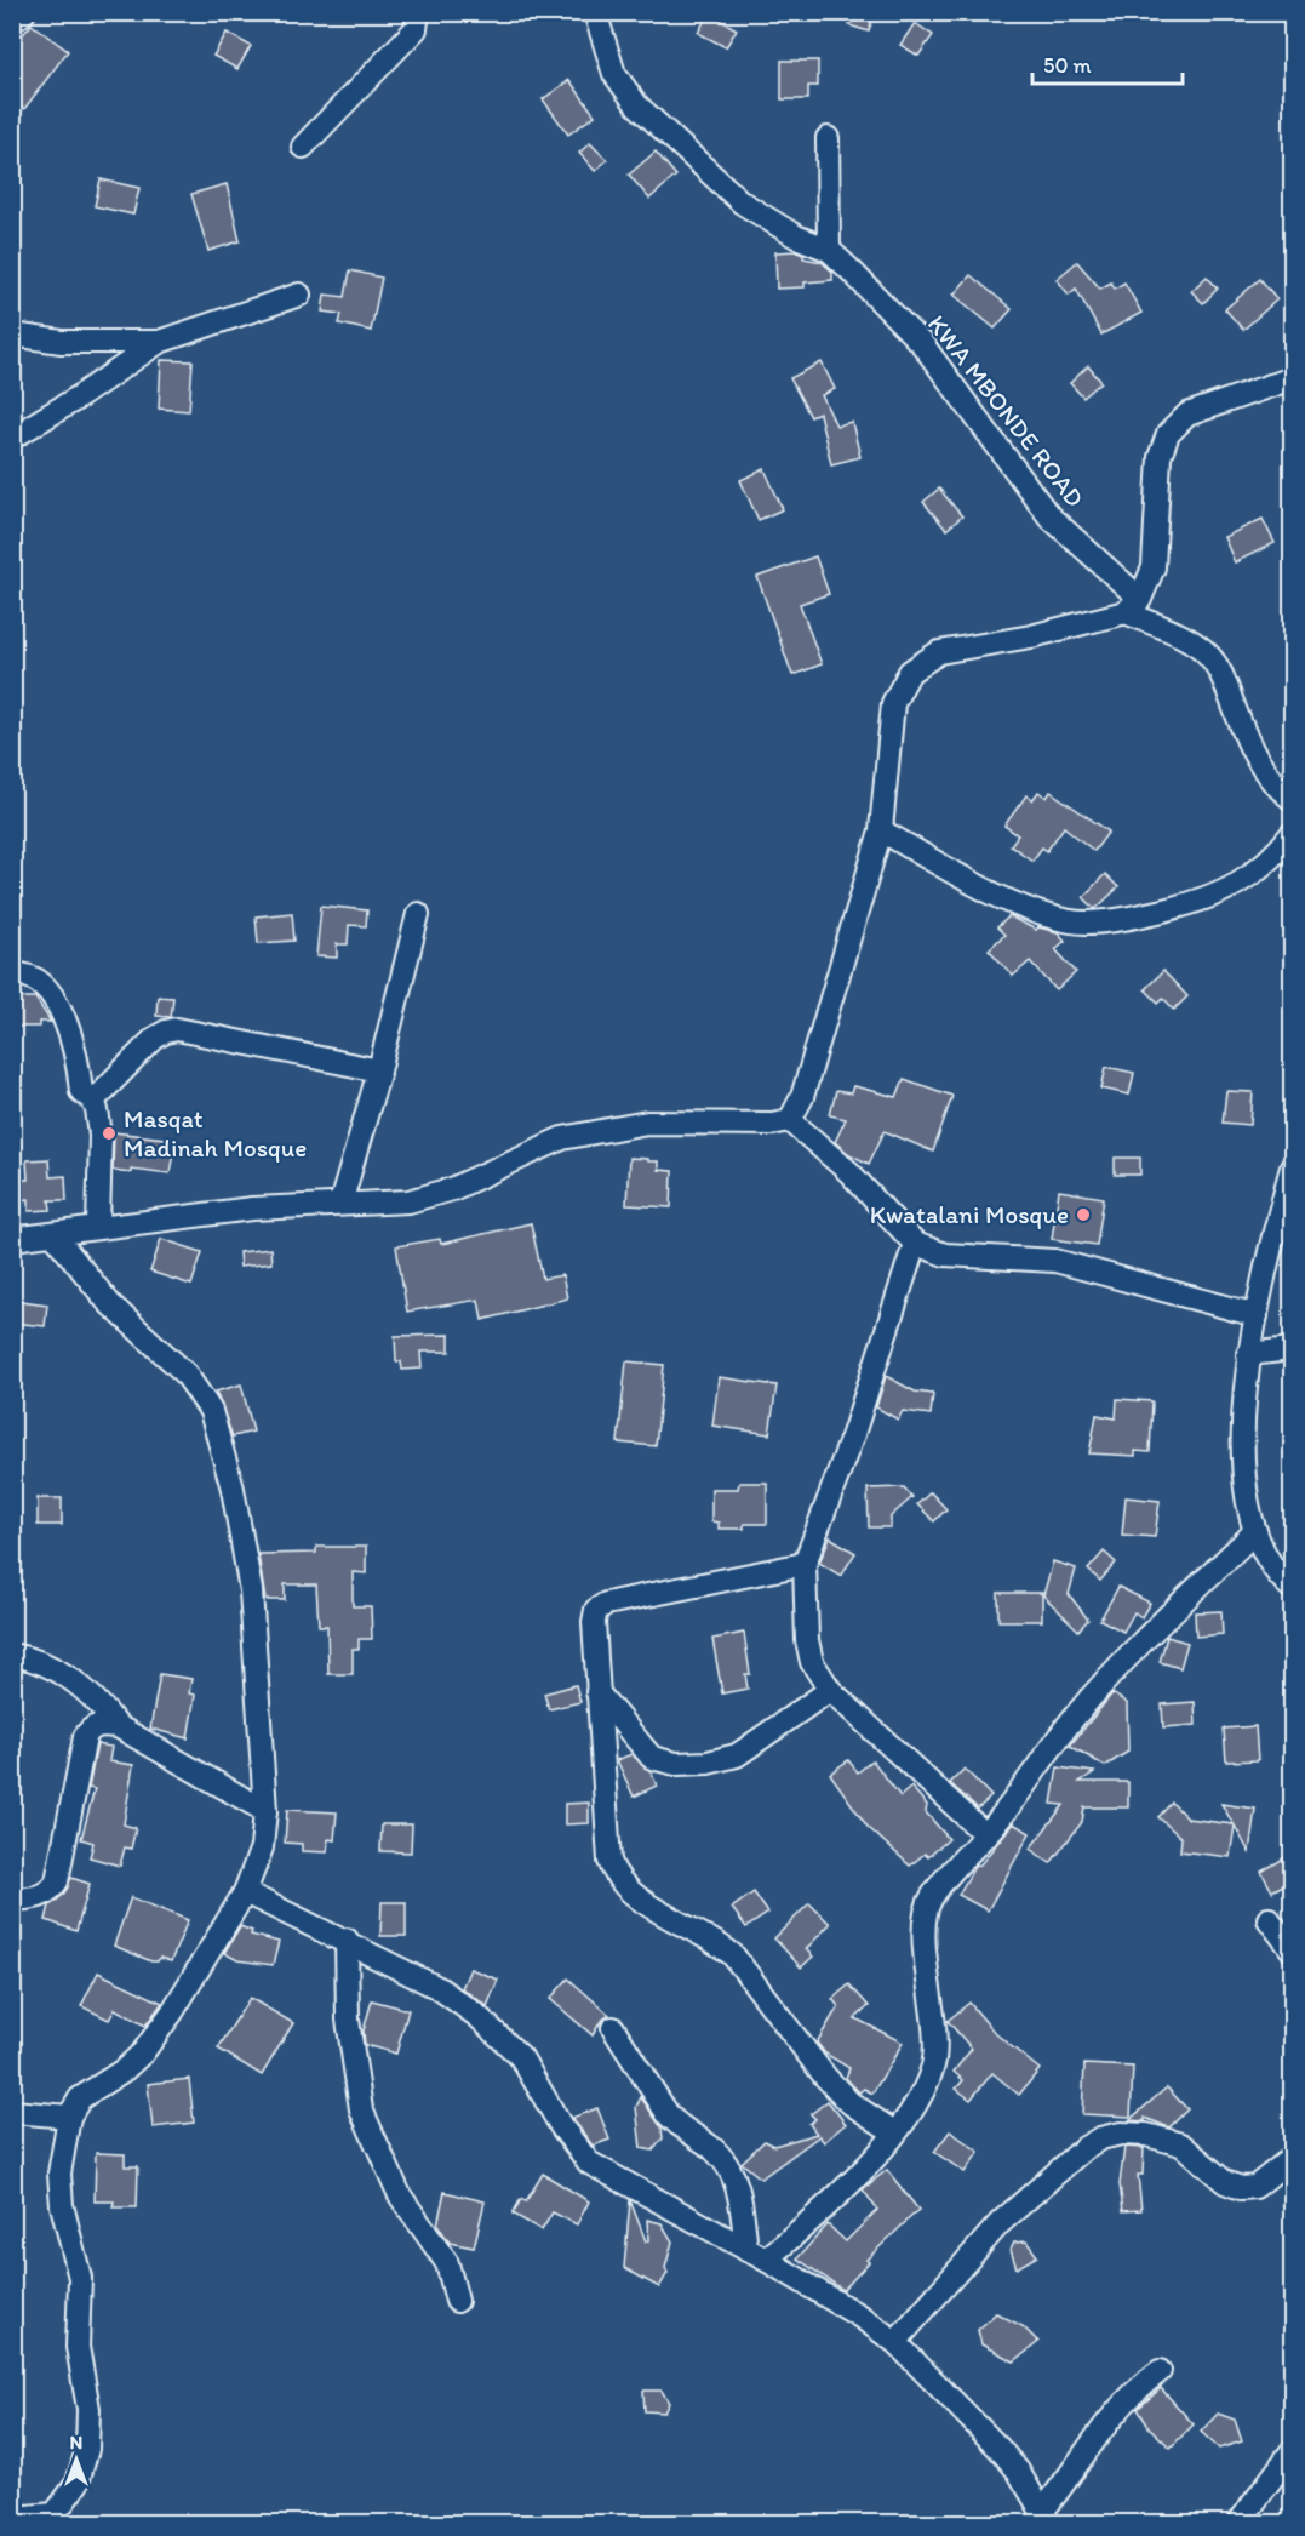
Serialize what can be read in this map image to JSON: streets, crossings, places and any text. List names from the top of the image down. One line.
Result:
{"streets":{"street":["KWA MBONDE ROAD"]},"places":["Masqat Madinah Mosque","Kwatalani Mosque"],"scale_bar":"50 m","north":"top"}
